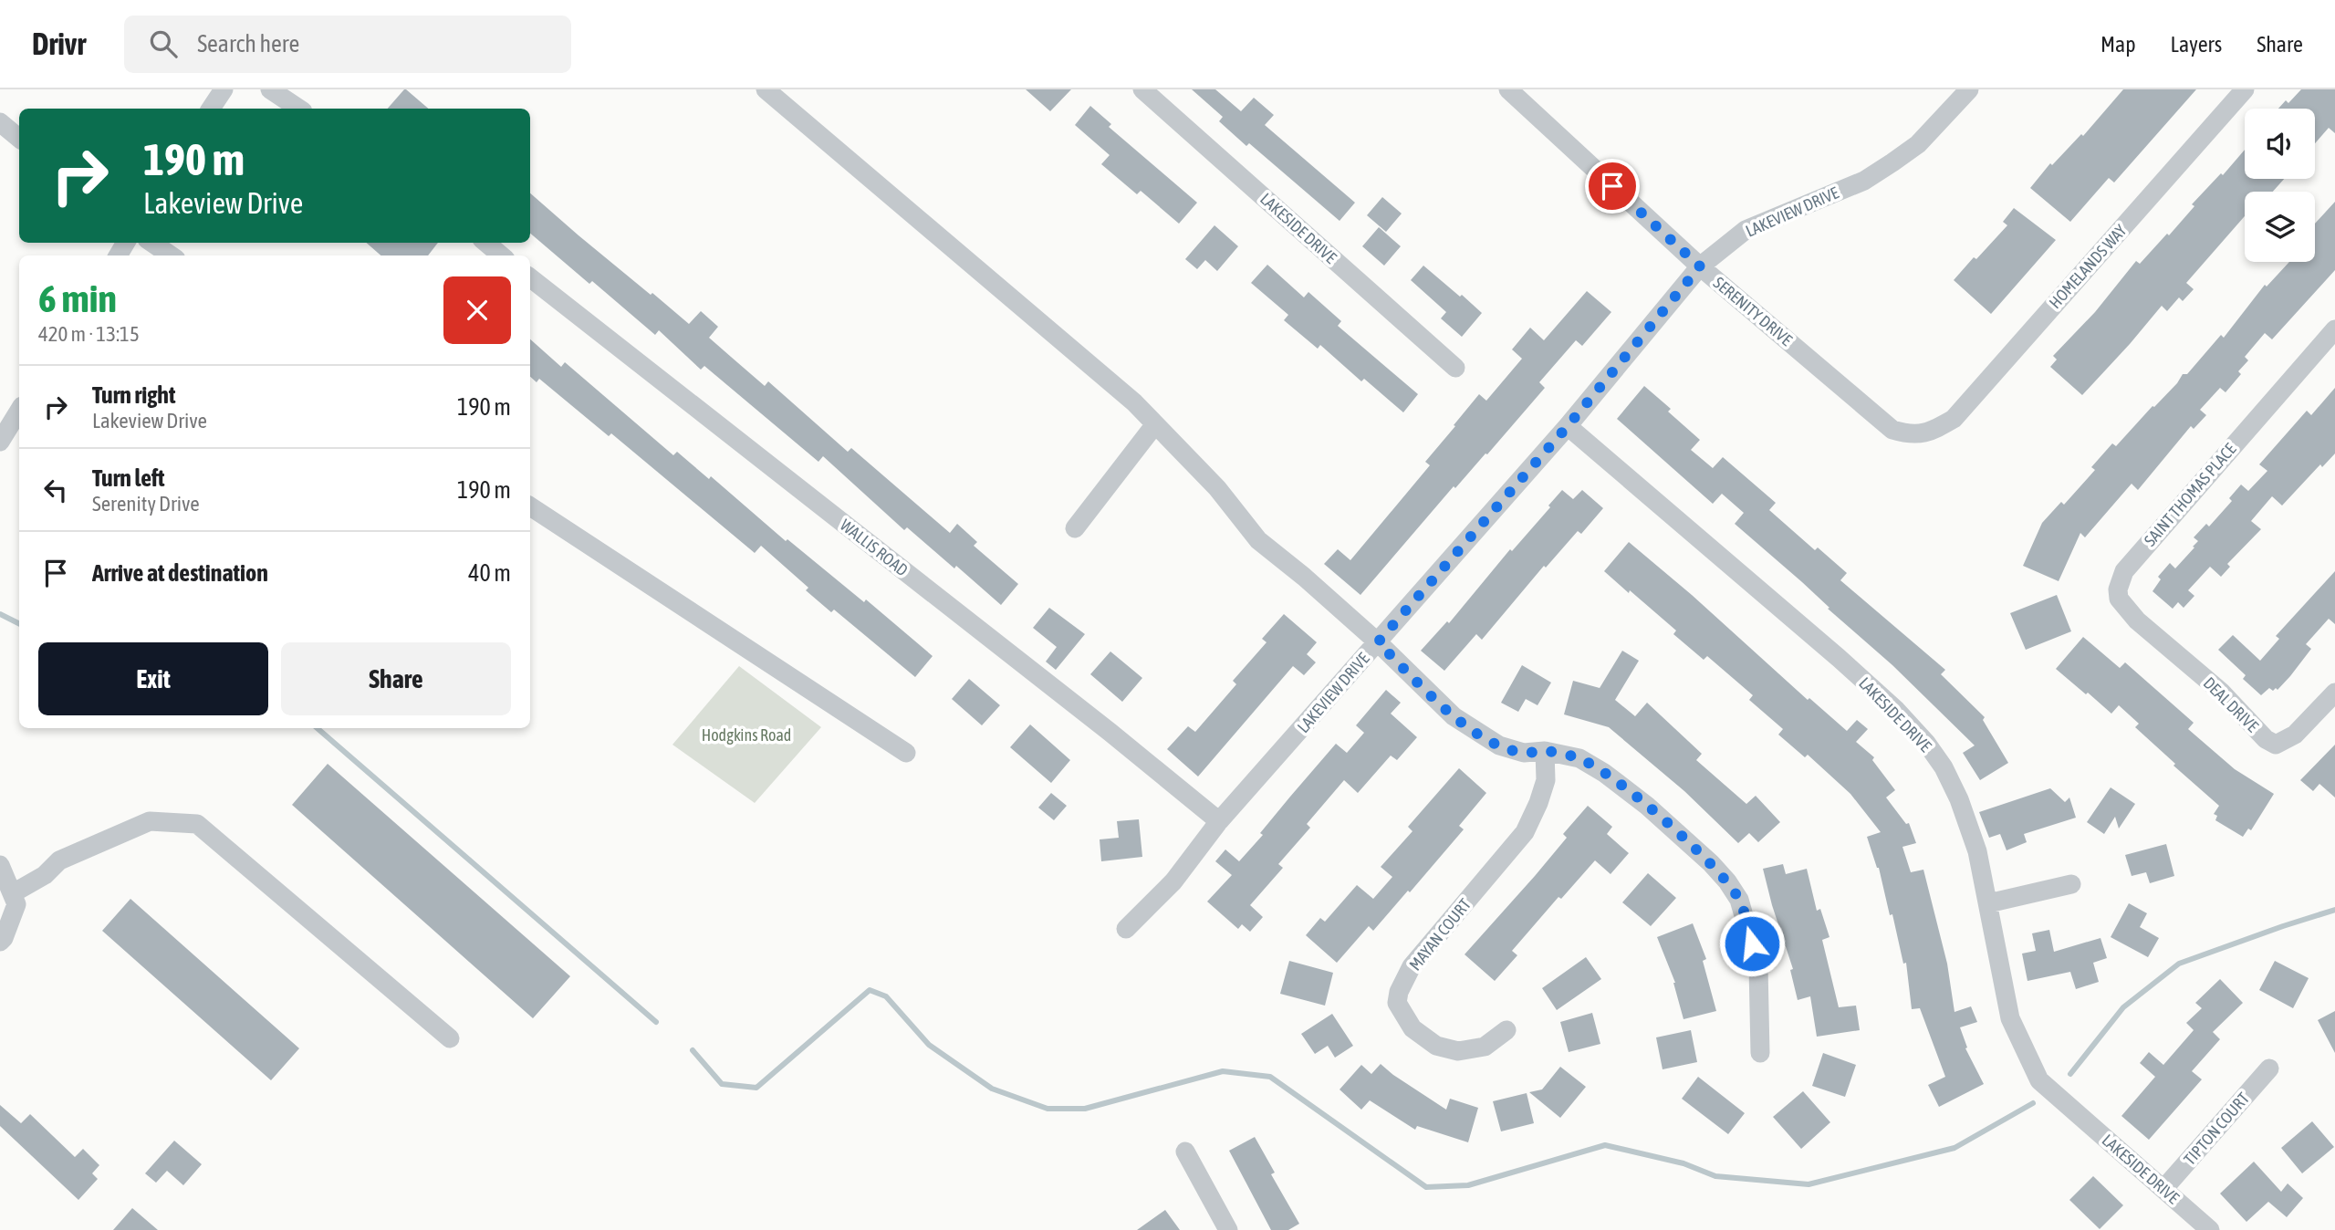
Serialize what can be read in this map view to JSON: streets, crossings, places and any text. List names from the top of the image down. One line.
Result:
{"streets":{"street":["LAKEVIEW DRIVE","LAKESIDE DRIVE","HOMELANDS WAY","SERENITY DRIVE","SAINT THOMAS PLACE","WALLIS ROAD","DEAL DRIVE","MAYAN COURT","TIPTON COURT"]},"crossings":[["LAKEVIEW DRIVE","LAKESIDE DRIVE"],["LAKEVIEW DRIVE","SERENITY DRIVE"],["LAKEVIEW DRIVE","WALLIS ROAD"],["LAKESIDE DRIVE","TIPTON COURT"],["HOMELANDS WAY","SERENITY DRIVE"],["SAINT THOMAS PLACE","DEAL DRIVE"]],"parks":["Hodgkins Road"],"page":{"header":"Drivr","search":"Search here","nav":["Map","Layers","Share"],"turn":["190 m","Lakeview Drive"],"heading":["6 min","420 m · 13:15"],"list":[{"name":"Turn right","note":"Lakeview Drive","value":"190 m"},{"name":"Turn left","note":"Serenity Drive","value":"190 m"},{"name":"Arrive at destination","value":"40 m"}],"buttons":["Exit","Share"]}}
